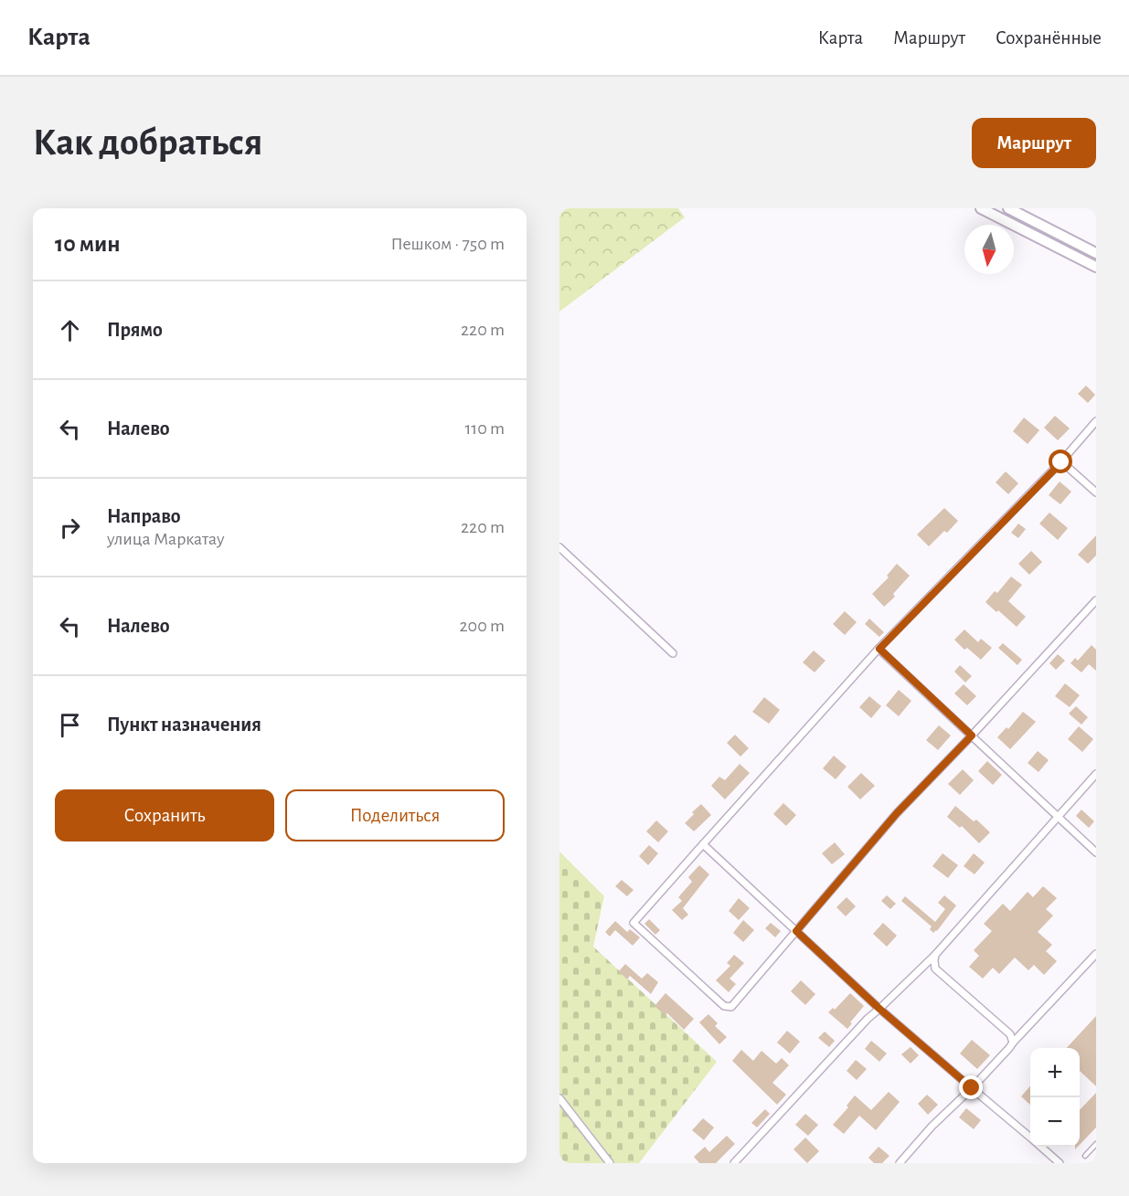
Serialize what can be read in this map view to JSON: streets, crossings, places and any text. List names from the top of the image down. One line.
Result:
{"north":"bottom","page":{"header":"Карта","nav":["Карта","Маршрут","Сохранённые"],"buttons":["Маршрут",["Сохранить","Поделиться"]],"title":"Как добраться","heading":["10 мин","Пешком · 750 m"],"list":[["Прямо","220 m"],["Налево","110 m"],["Направо","улица Маркатау","220 m"],["Налево","200 m"],"Пункт назначения"],"map_buttons":["+","−"]}}
